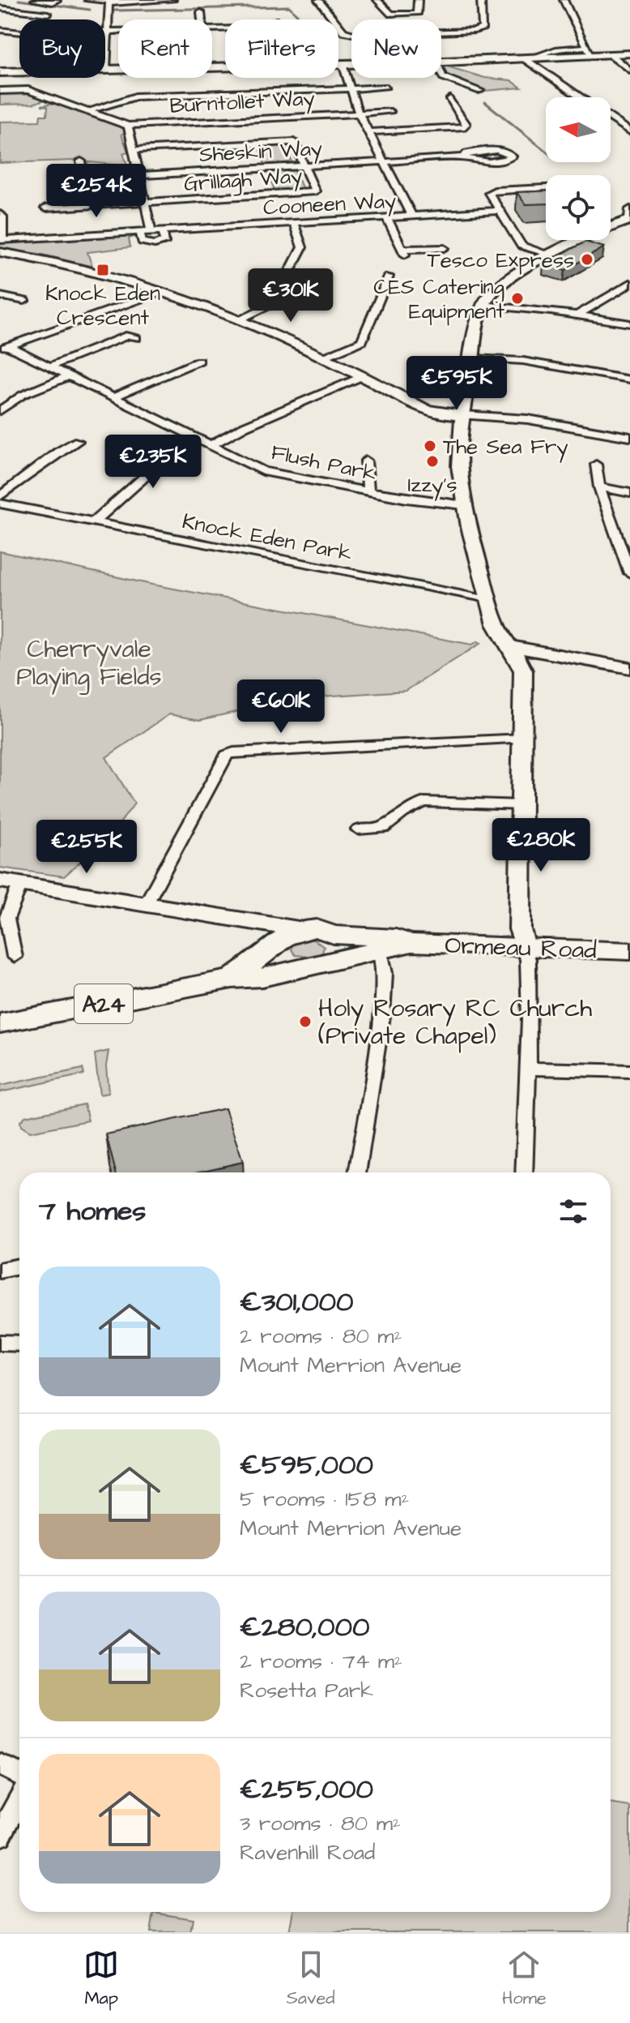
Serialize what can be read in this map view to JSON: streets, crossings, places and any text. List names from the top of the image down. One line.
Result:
{"streets":{"main road":["Ormeau Road","A24"],"street":["Burntollet Way","Sheskin Way","Grillagh Way","Cooneen Way","Flush Park","Knock Eden Park"]},"crossings":[["Sheskin Way","Grillagh Way"]],"parks":["Cherryvale Playing Fields"],"places":{"other":["Tesco Express","CES Catering Equipment","The Sea Fry","Izzy's","Holy Rosary RC Church (Private Chapel)"],"transit":["Knock Eden Crescent"]},"north":"left","page":{"chip":["Buy","Rent","Filters","New"],"price":["€254K","€301K","€595K","€235K","€601K","€280K","€255K"],"heading":"7 homes","list":[{"name":"€301,000","note":"2 rooms · 80 m² · Mount Merrion Avenue"},{"name":"€595,000","note":"5 rooms · 158 m² · Mount Merrion Avenue"},{"name":"€280,000","note":"2 rooms · 74 m² · Rosetta Park"},{"name":"€255,000","note":"3 rooms · 80 m² · Ravenhill Road"}],"tabs":["Map","Saved","Home"]}}
